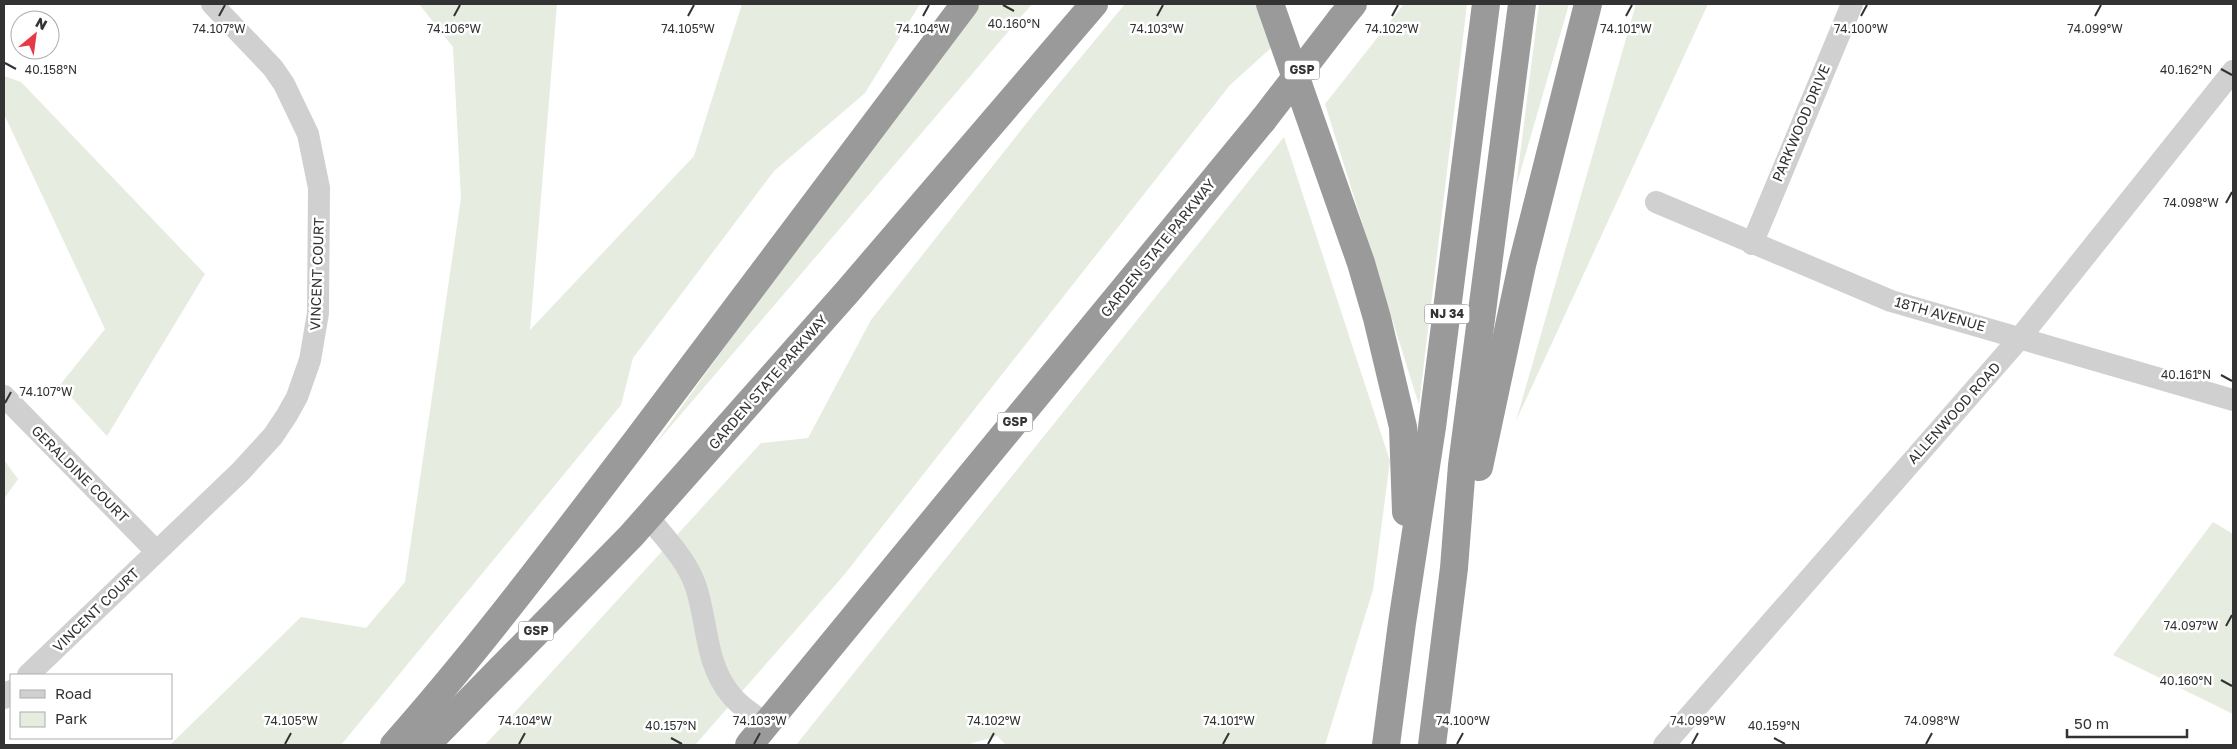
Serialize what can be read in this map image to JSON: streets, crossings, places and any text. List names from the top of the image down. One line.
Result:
{"streets":{"highway":["GSP","GARDEN STATE PARKWAY","NJ 34"],"street":["PARKWOOD DRIVE","VINCENT COURT","18TH AVENUE","ALLENWOOD ROAD","GERALDINE COURT"]},"crossings":[["PARKWOOD DRIVE","18TH AVENUE"],["VINCENT COURT","GERALDINE COURT"],["18TH AVENUE","ALLENWOOD ROAD"]],"legend":["Road","Park"],"scale_bar":"50 m","north":"top right","coordinates":["40.160°N","74.107°W","74.106°W","74.105°W","74.104°W","74.103°W","74.102°W","74.101°W","74.100°W","74.099°W","40.162°N","40.158°N","74.098°W","40.161°N","74.097°W","40.157°N","40.159°N"]}
